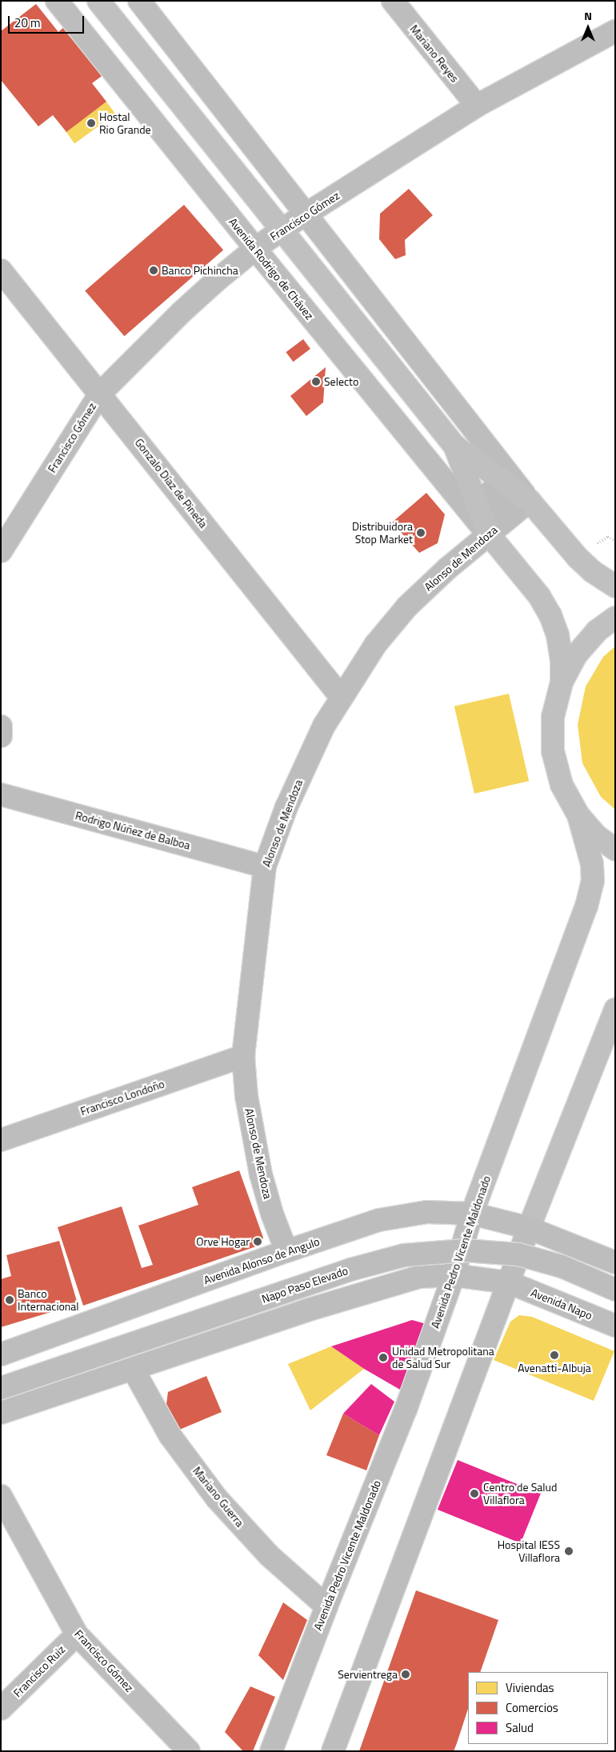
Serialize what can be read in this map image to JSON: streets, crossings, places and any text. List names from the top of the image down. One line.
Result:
{"streets":{"main road":["Avenida Rodrigo de Chávez","Avenida Pedro Vicente Maldonado"],"street":["Mariano Reyes","Francisco Gómez","Gonzalo Díaz de Pineda","Alonso de Mendoza","Rodrigo Núñez de Balboa","Francisco Londoño","Avenida Alonso de Angulo","Napo Paso Elevado","Avenida Napo","Mariano Guerra","Francisco Ruiz"]},"crossings":[["Mariano Reyes","Francisco Gómez"],["Francisco Gómez","Avenida Rodrigo de Chávez"],["Francisco Gómez","Gonzalo Díaz de Pineda"],["Francisco Gómez","Francisco Ruiz"],["Avenida Rodrigo de Chávez","Alonso de Mendoza"],["Gonzalo Díaz de Pineda","Alonso de Mendoza"],["Alonso de Mendoza","Rodrigo Núñez de Balboa"],["Alonso de Mendoza","Francisco Londoño"],["Alonso de Mendoza","Avenida Alonso de Angulo"],["Avenida Pedro Vicente Maldonado","Avenida Alonso de Angulo"],["Avenida Pedro Vicente Maldonado","Mariano Guerra"]],"places":["Hostal Rio Grande","Banco Pichincha","Selecto","Distribuidora Stop Market","Orve Hogar","Banco Internacional","Avenatti-Albuja","Unidad Metropolitana de Salud Sur","Centro de Salud Villaflora","Hospital IESS Villaflora","Servientrega"],"legend":["Viviendas","Comercios","Salud"],"scale_bar":"20 m","north":"top"}
